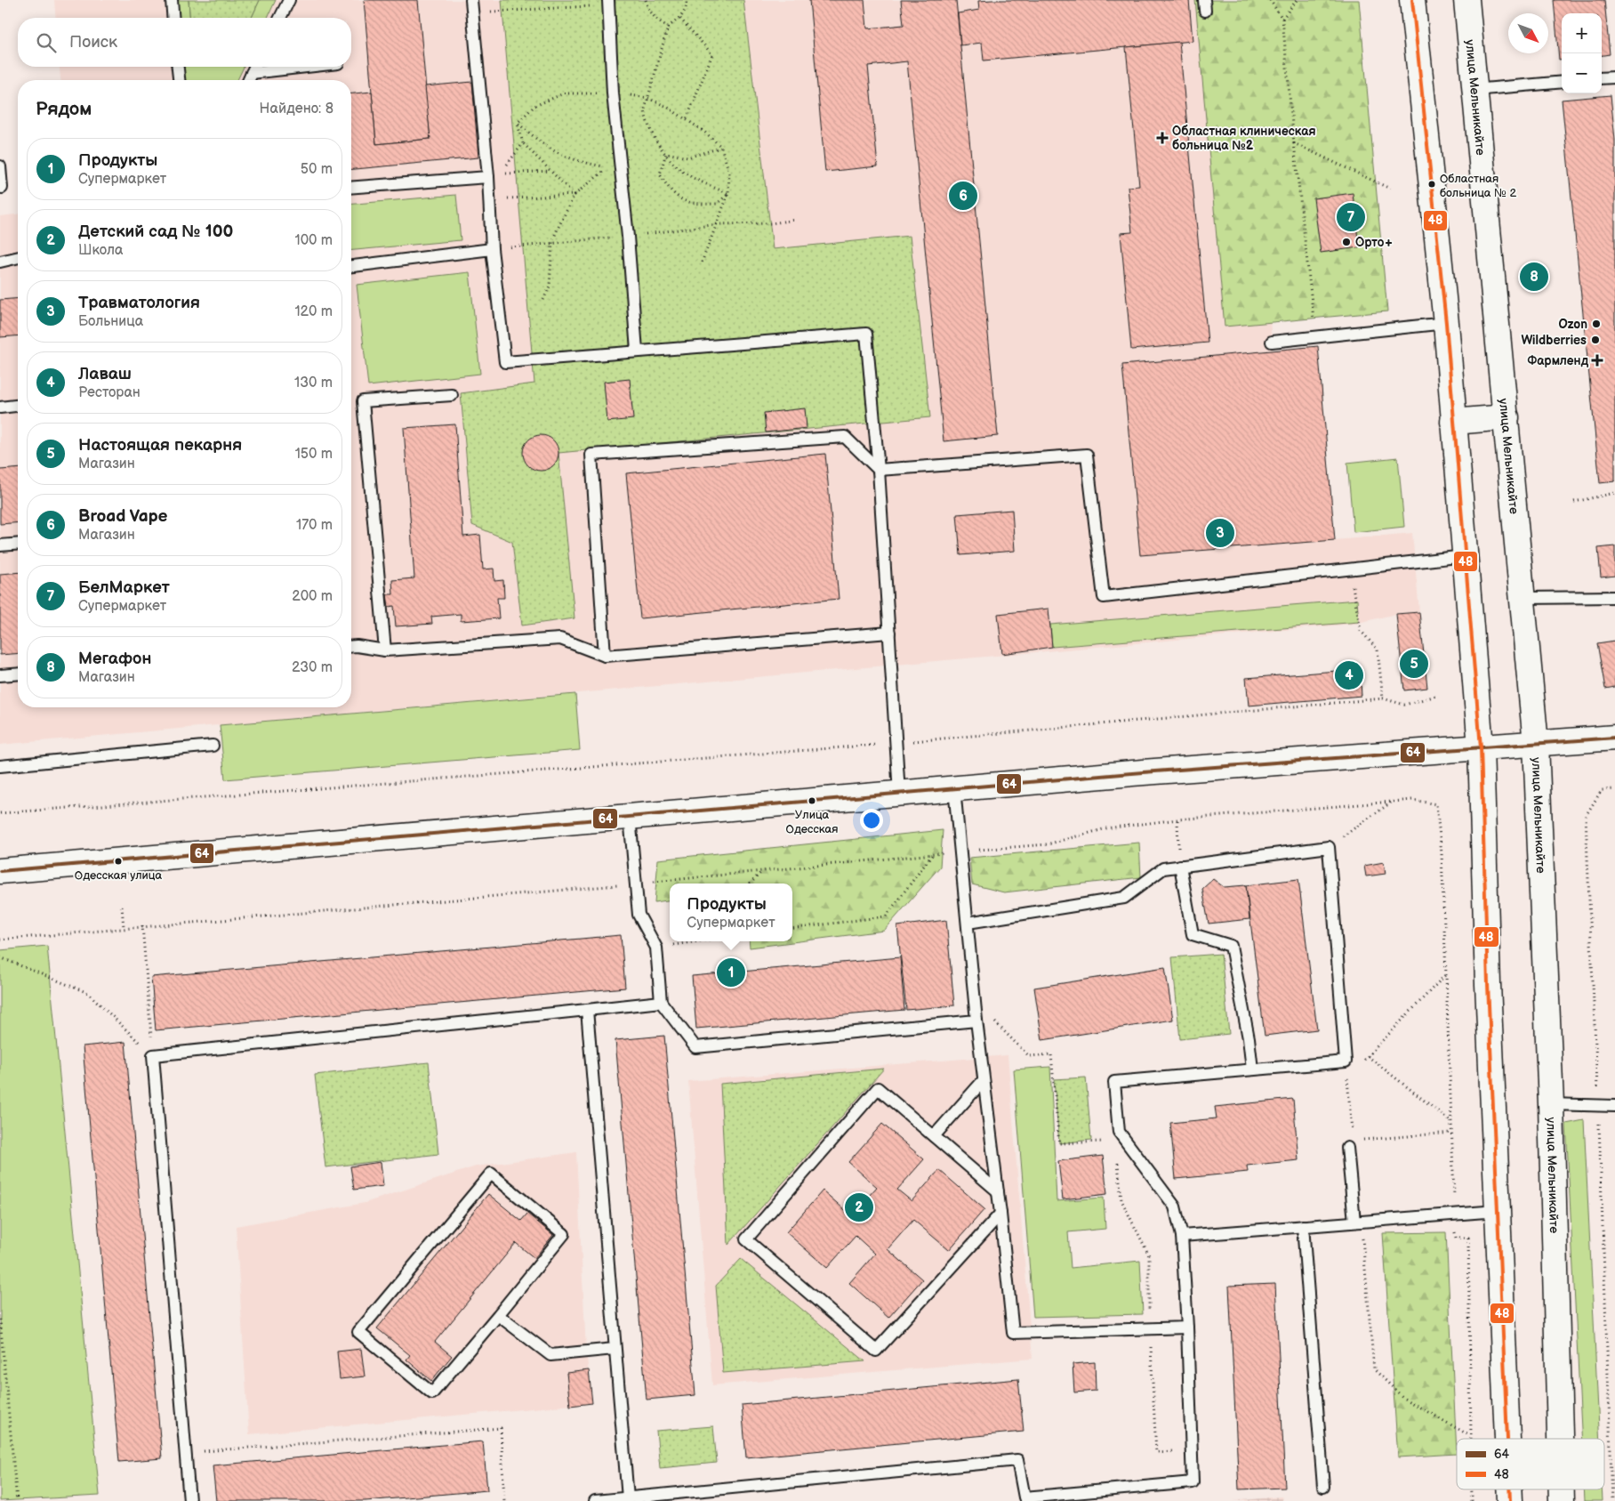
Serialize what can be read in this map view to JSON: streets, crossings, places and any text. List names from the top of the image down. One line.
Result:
{"streets":{"main road":["улица Мельникайте"]},"places":{"health":["Областная клиническая больница №2","Фармленд"],"other":["Областная больница № 2","Орто+","Ozon","Wildberries","Улица Одесская","Одесская улица"]},"lines":["transit line 48","transit line 64"],"legend":["64","48"],"north":"bottom right","page":{"map_buttons":["+","−"],"search":"Поиск","heading":["Рядом","Найдено: 8"],"list":[{"mark":"1","name":"Продукты","note":"Супермаркет","value":"50 m"},{"mark":"2","name":"Детский сад № 100","note":"Школа","value":"100 m"},{"mark":"3","name":"Травматология","note":"Больница","value":"120 m"},{"mark":"4","name":"Лаваш","note":"Ресторан","value":"130 m"},{"mark":"5","name":"Настоящая пекарня","note":"Магазин","value":"150 m"},{"mark":"6","name":"Broad Vape","note":"Магазин","value":"170 m"},{"mark":"7","name":"БелМаркет","note":"Супермаркет","value":"200 m"},{"mark":"8","name":"Мегафон","note":"Магазин","value":"230 m"}],"pins":["6","7","8","3","5","4","1","2"],"popup":["Продукты","Супермаркет"]}}
